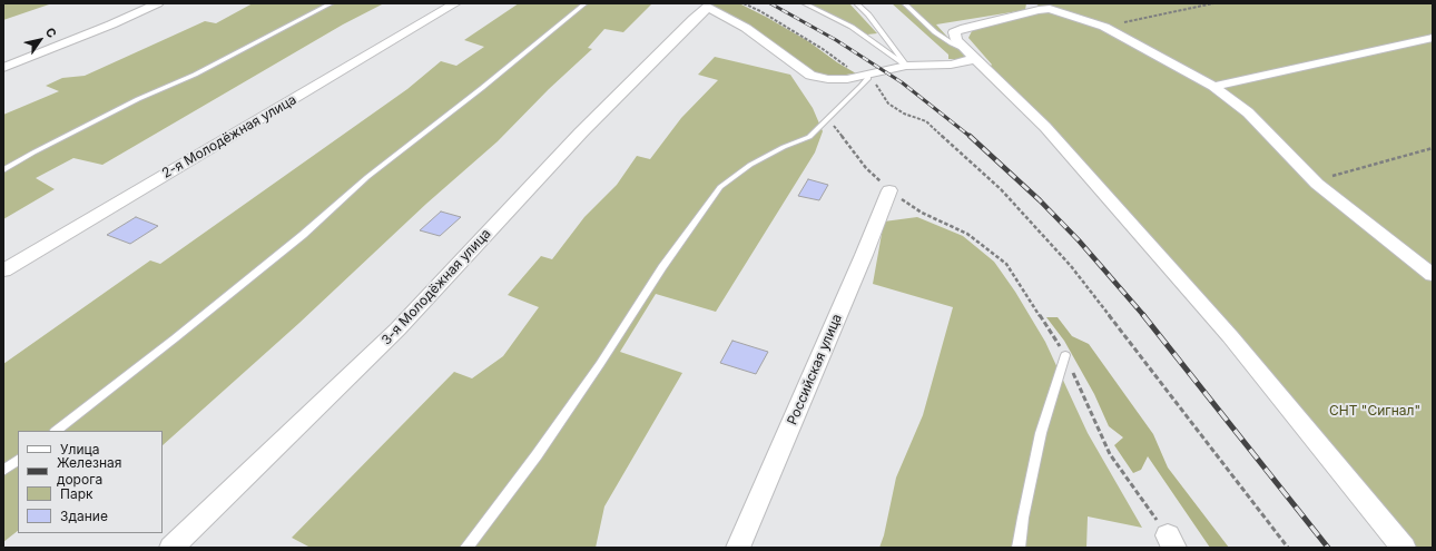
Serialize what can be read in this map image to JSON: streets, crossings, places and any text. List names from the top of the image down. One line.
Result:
{"streets":{"street":["2-я Молодёжная улица","3-я Молодёжная улица","Российская улица"]},"parks":["СНТ \"Сигнал\""],"legend":["Улица","Железная дорога","Парк","Здание"],"north":"top right"}
